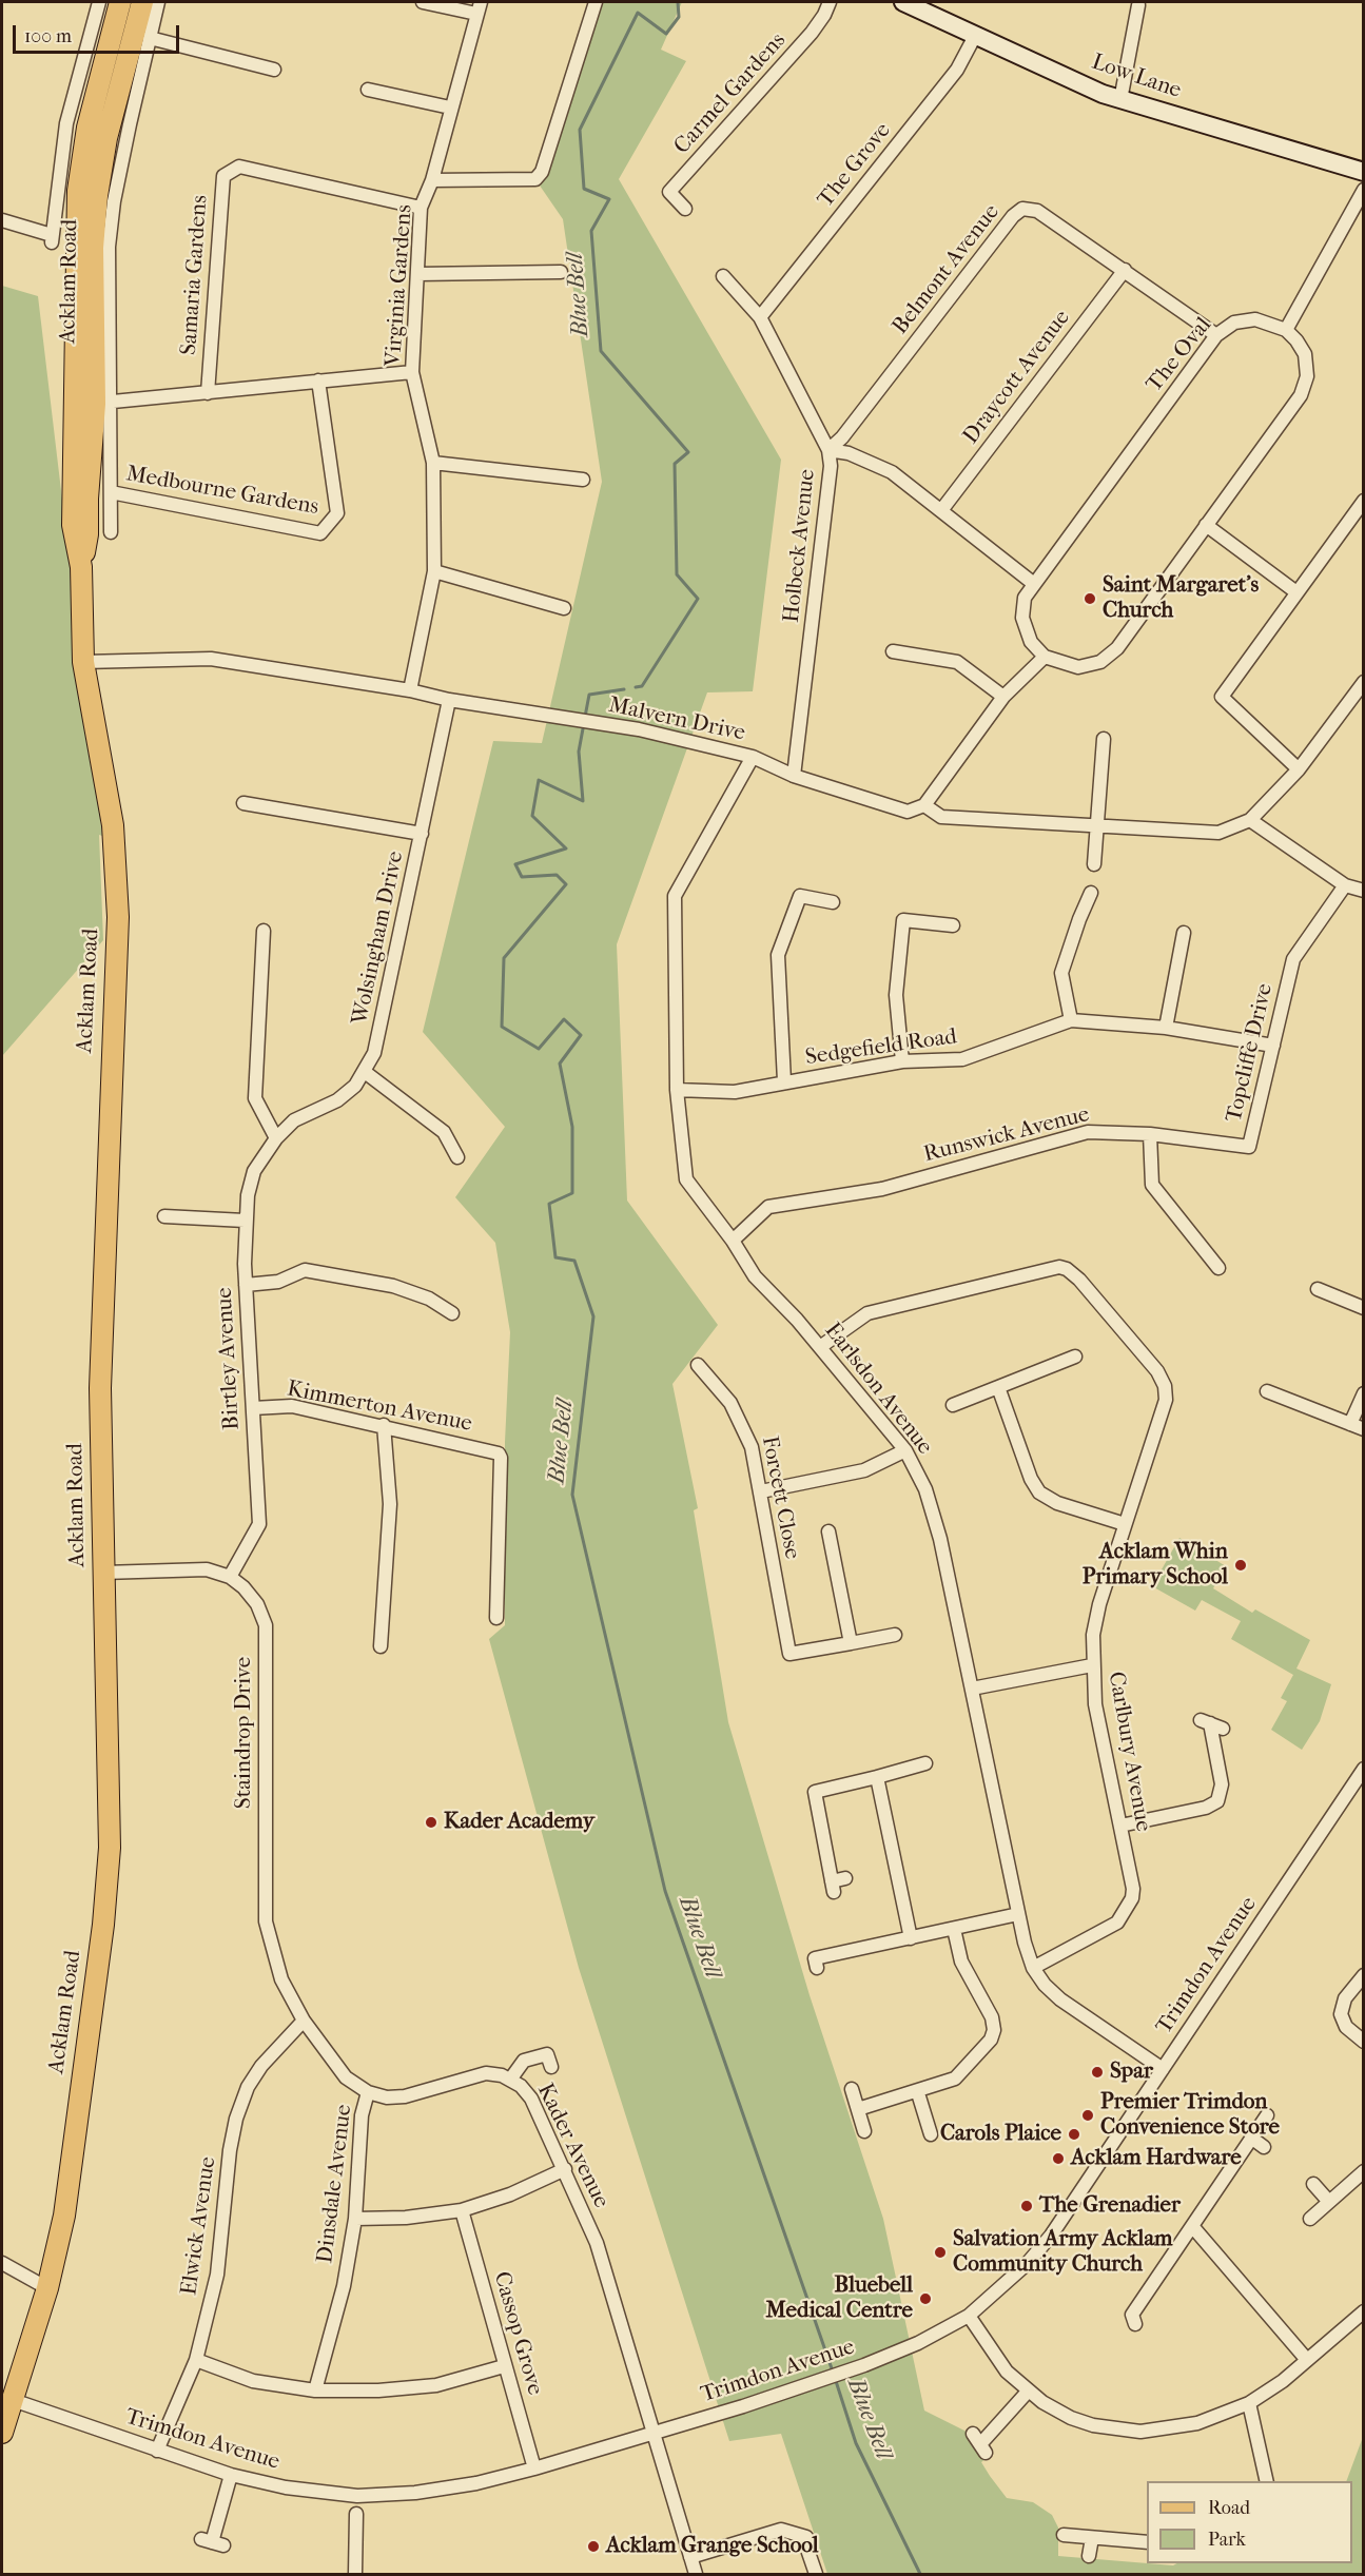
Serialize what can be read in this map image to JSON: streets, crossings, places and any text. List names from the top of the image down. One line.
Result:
{"streets":{"main road":["Low Lane","Acklam Road"],"street":["Carmel Gardens","The Grove","Belmont Avenue","Samaria Gardens","Virginia Gardens","The Oval","Draycott Avenue","Medbourne Gardens","Holbeck Avenue","Malvern Drive","Wolsingham Drive","Sedgefield Road","Topcliffe Drive","Runswick Avenue","Birtley Avenue","Earlsdon Avenue","Kimmerton Avenue","Forcett Close","Staindrop Drive","Carlbury Avenue","Trimdon Avenue","Kader Avenue","Dinsdale Avenue","Elwick Avenue","Cassop Grove"]},"crossings":[["Low Lane","The Grove"],["The Grove","Holbeck Avenue"],["Belmont Avenue","The Oval"],["Belmont Avenue","Draycott Avenue"],["Belmont Avenue","Holbeck Avenue"],["Samaria Gardens","Virginia Gardens"],["Acklam Road","Malvern Drive"],["Acklam Road","Trimdon Avenue"],["Virginia Gardens","Malvern Drive"],["Holbeck Avenue","Malvern Drive"],["Malvern Drive","Wolsingham Drive"],["Malvern Drive","Earlsdon Avenue"],["Wolsingham Drive","Birtley Avenue"],["Sedgefield Road","Topcliffe Drive"],["Sedgefield Road","Earlsdon Avenue"],["Topcliffe Drive","Runswick Avenue"],["Runswick Avenue","Earlsdon Avenue"],["Birtley Avenue","Kimmerton Avenue"],["Birtley Avenue","Staindrop Drive"],["Earlsdon Avenue","Carlbury Avenue"],["Earlsdon Avenue","Trimdon Avenue"],["Staindrop Drive","Kader Avenue"],["Staindrop Drive","Elwick Avenue"],["Trimdon Avenue","Kader Avenue"],["Trimdon Avenue","Elwick Avenue"],["Trimdon Avenue","Cassop Grove"],["Kader Avenue","Dinsdale Avenue"],["Kader Avenue","Elwick Avenue"]],"water":["Blue Bell"],"places":["Saint Margaret's Church","Acklam Whin Primary School","Kader Academy","Spar","Premier Trimdon Convenience Store","Carols Plaice","Acklam Hardware","The Grenadier","Salvation Army Acklam Community Church","Bluebell Medical Centre","Acklam Grange School"],"legend":["Road","Park"],"scale_bar":"100 m"}
